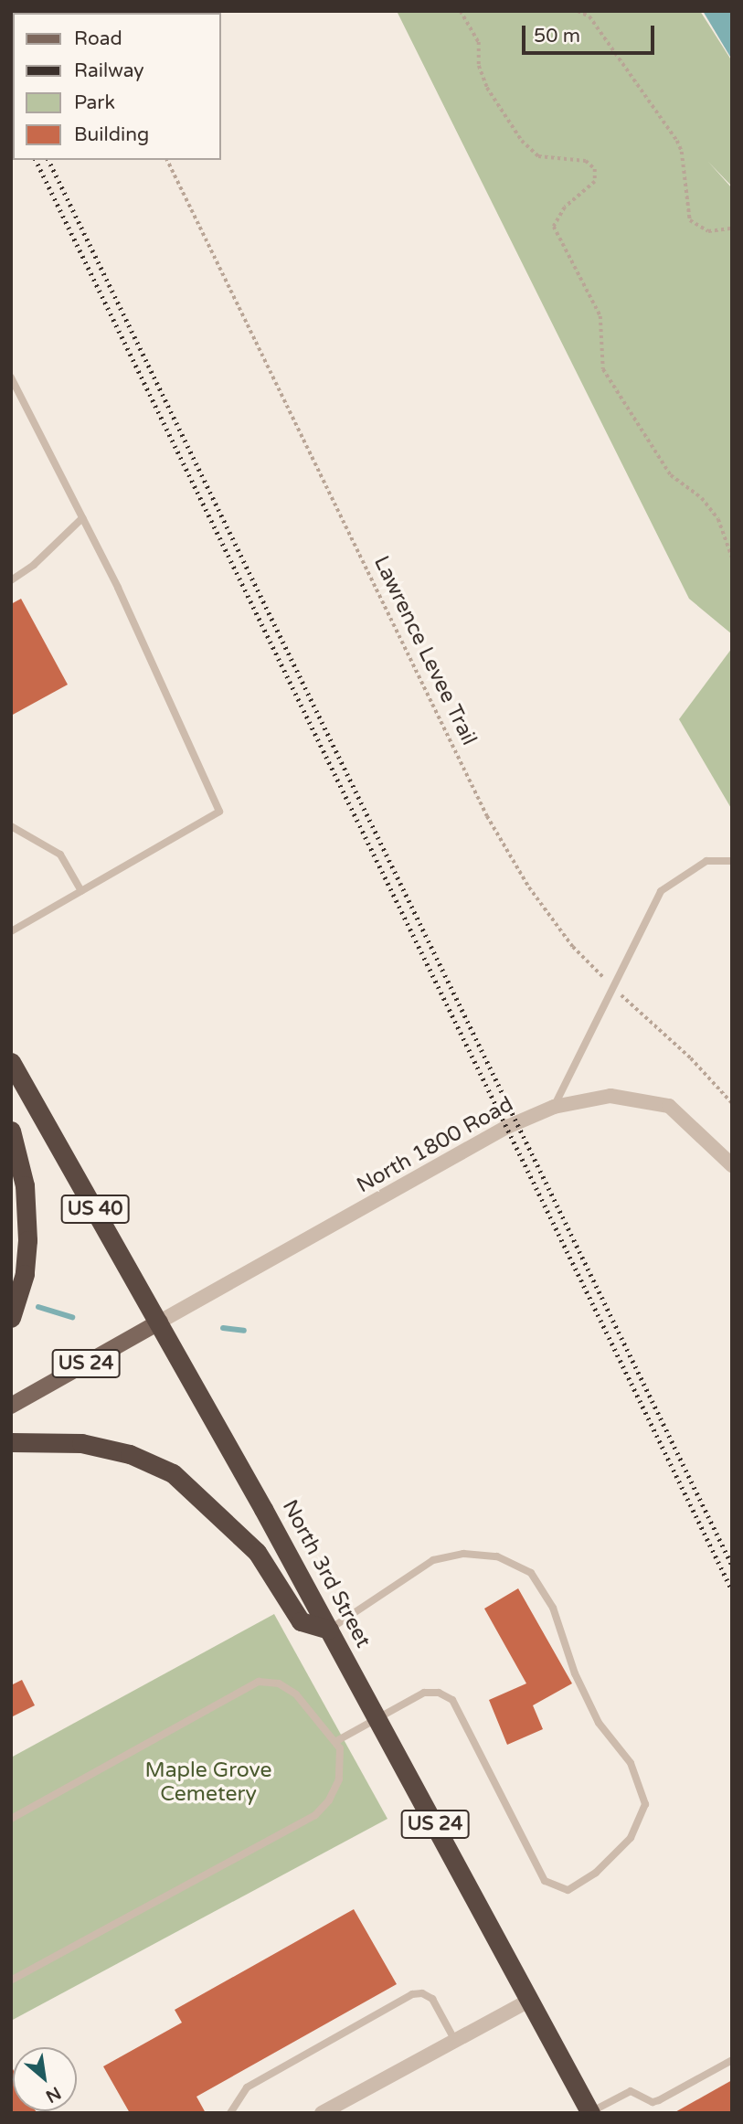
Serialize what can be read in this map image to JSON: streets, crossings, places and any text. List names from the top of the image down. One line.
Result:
{"streets":{"highway":["US 40","US 24","North 3rd Street"],"street":["North 1800 Road"],"path":["Lawrence Levee Trail"]},"crossings":[["North 1800 Road","US 24"],["North 1800 Road","North 3rd Street"],["US 24","North 3rd Street"]],"parks":["Maple Grove Cemetery"],"legend":["Road","Railway","Park","Building"],"scale_bar":"50 m","north":"bottom right"}
